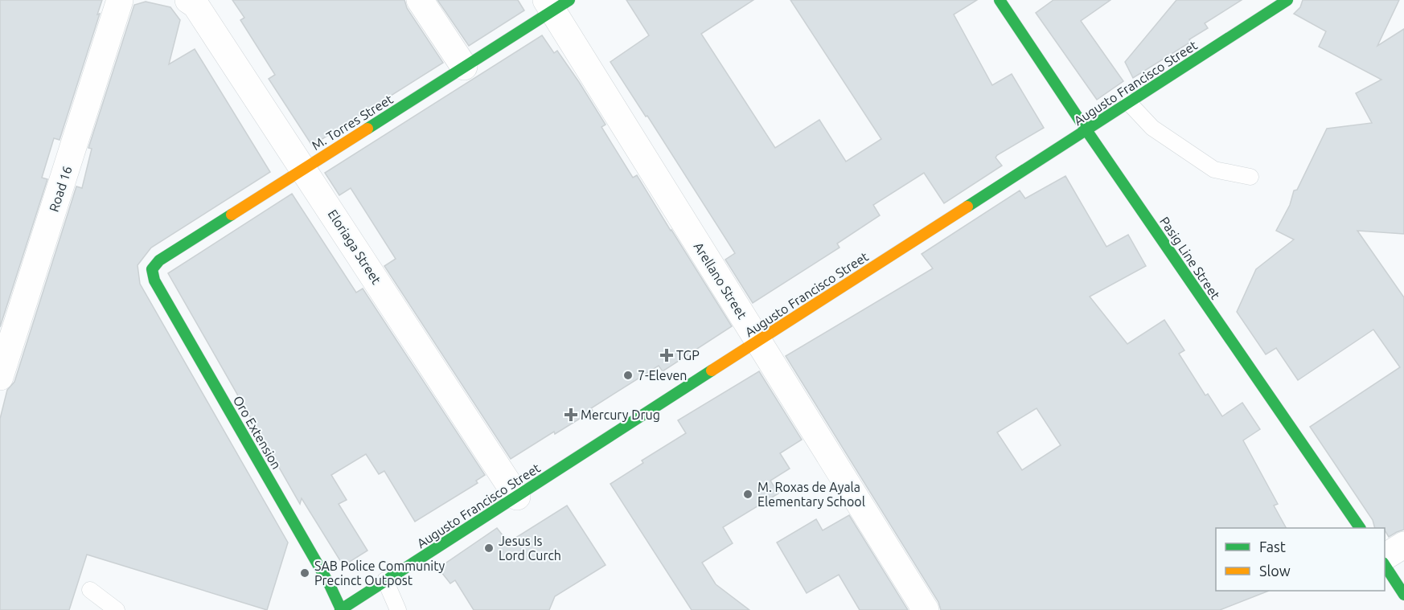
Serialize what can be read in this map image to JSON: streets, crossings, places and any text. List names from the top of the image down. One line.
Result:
{"streets":{"street":["Augusto Francisco Street","M. Torres Street","Road 16","Eloriaga Street","Pasig Line Street","Arellano Street","Oro Extension"]},"crossings":[["Augusto Francisco Street","Eloriaga Street"],["Augusto Francisco Street","Pasig Line Street"],["Augusto Francisco Street","Arellano Street"],["Augusto Francisco Street","Oro Extension"],["M. Torres Street","Eloriaga Street"],["M. Torres Street","Arellano Street"],["M. Torres Street","Oro Extension"]],"places":{"health":["TGP","Mercury Drug"],"other":["7-Eleven","M. Roxas de Ayala Elementary School","Jesus Is Lord Curch","SAB Police Community Precinct Outpost"]},"legend":["Fast","Slow"]}
